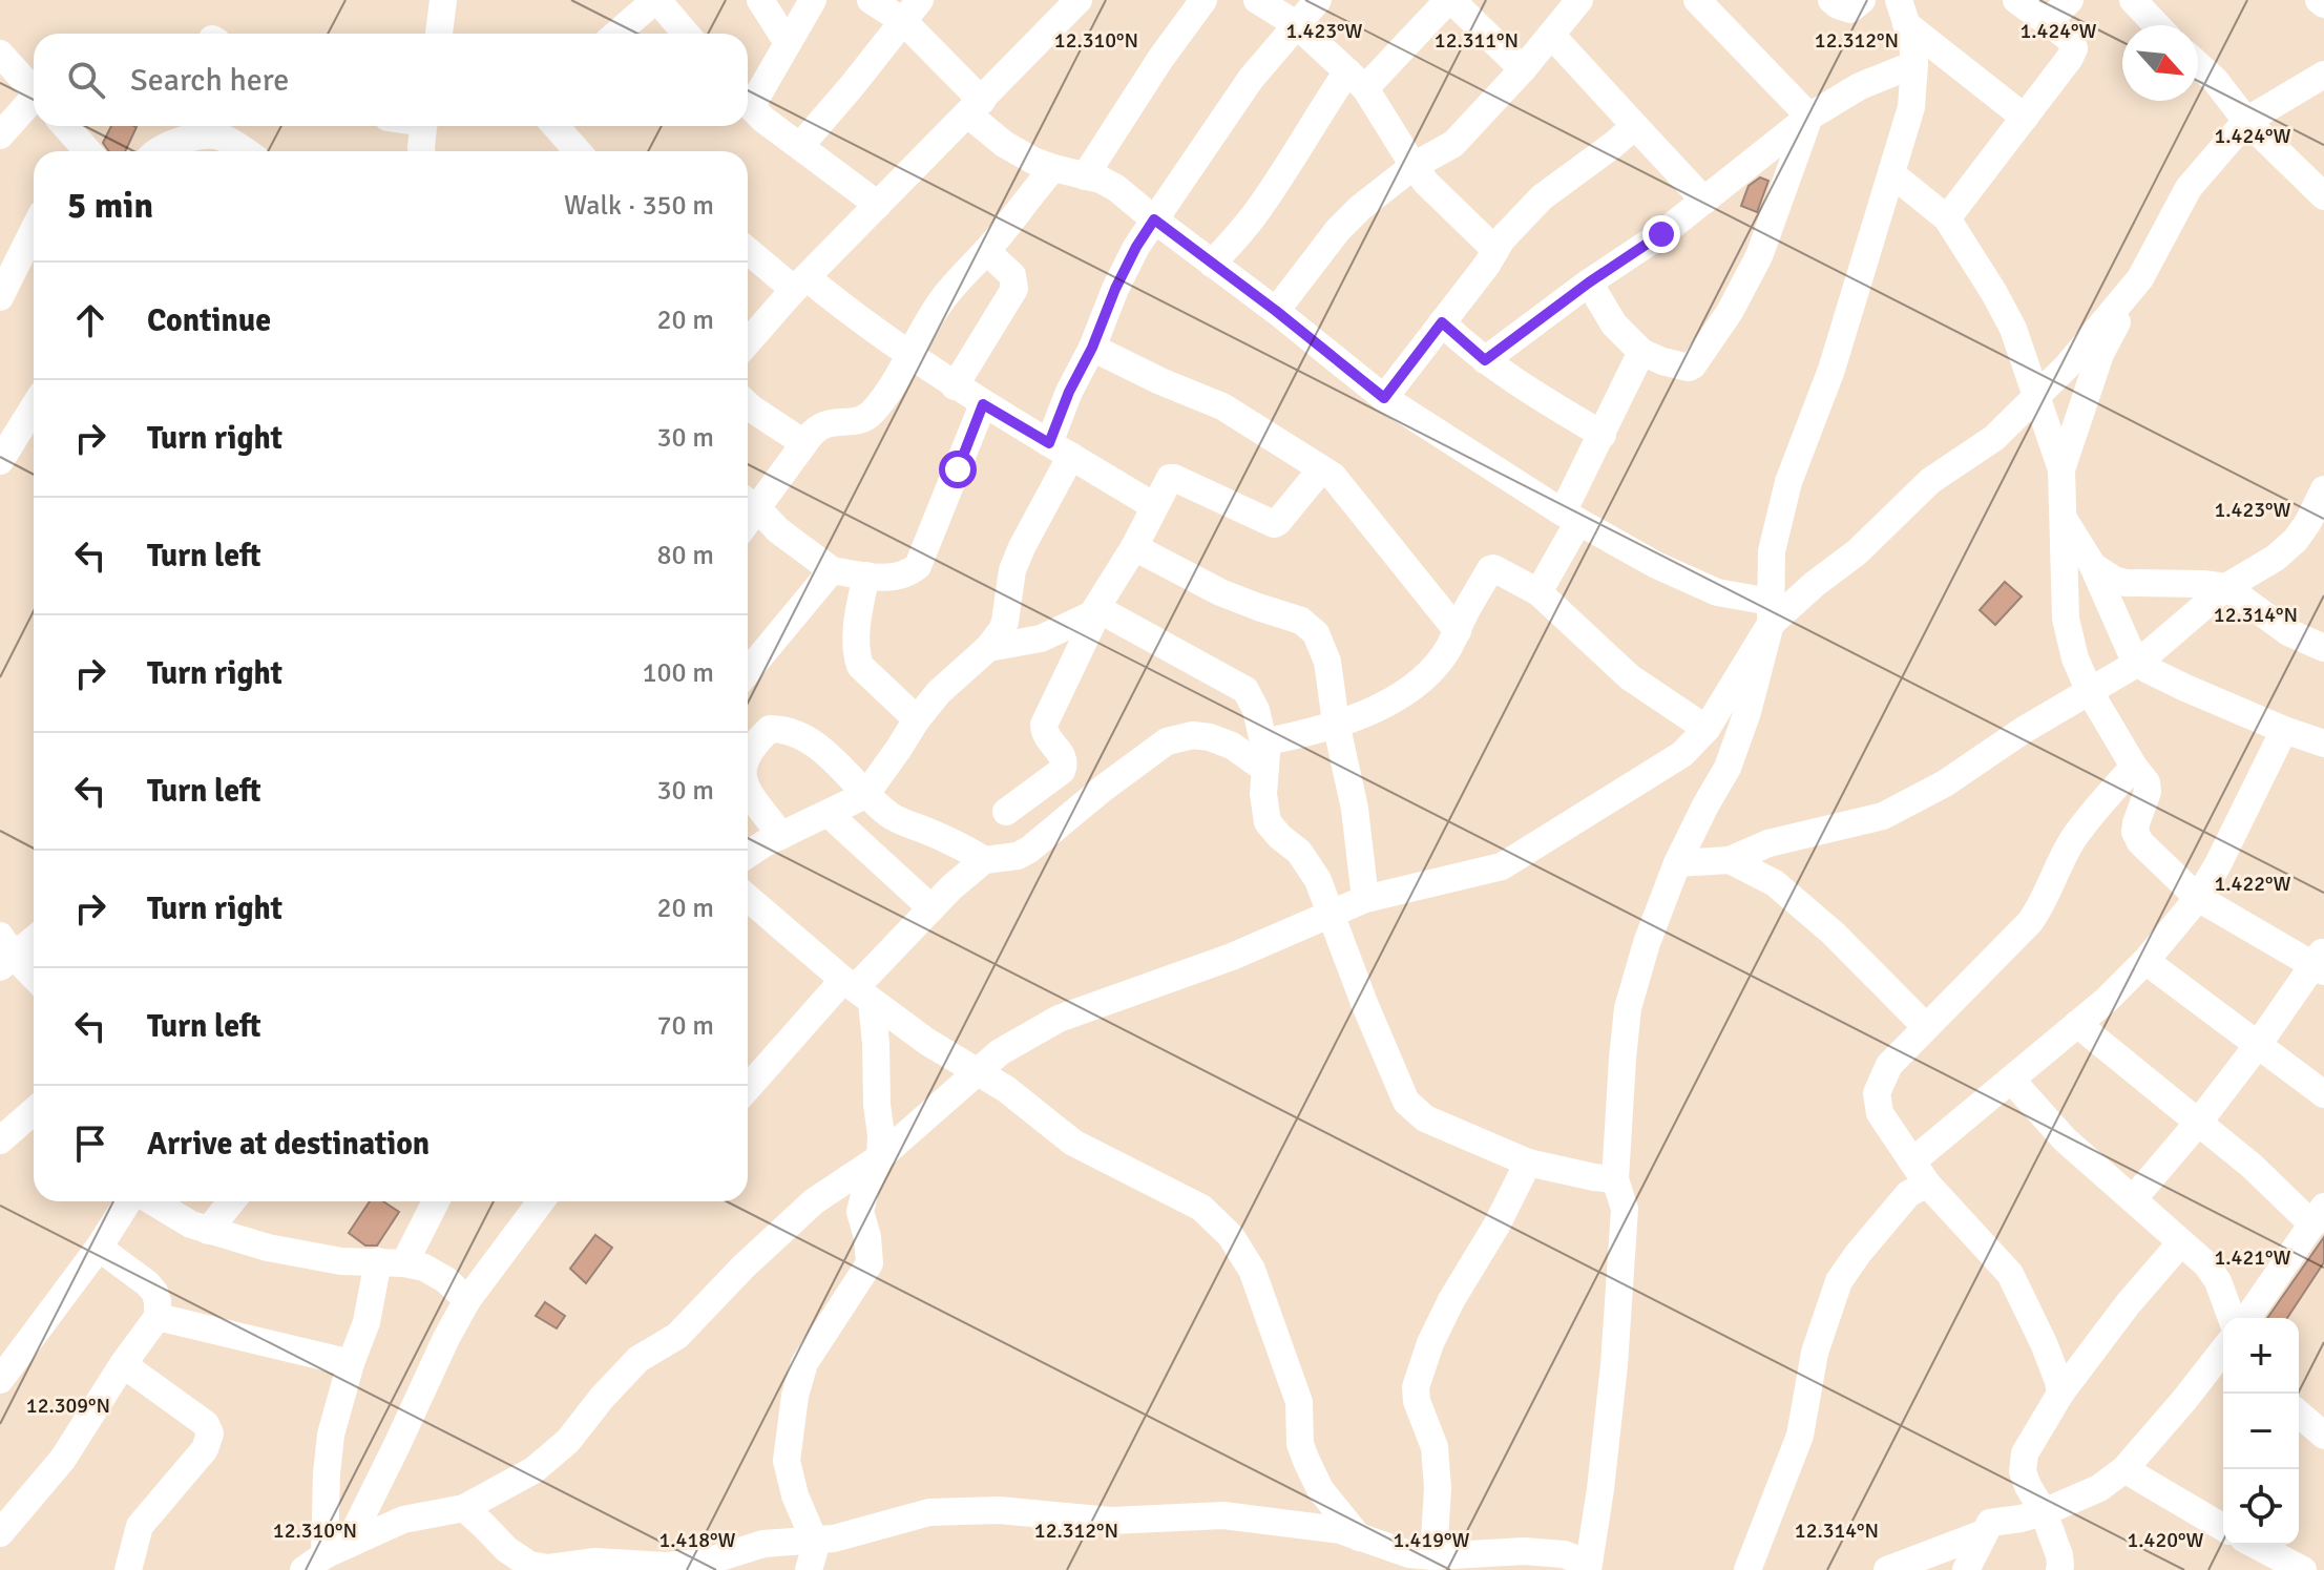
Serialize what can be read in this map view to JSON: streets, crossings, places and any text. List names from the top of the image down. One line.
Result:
{"north":"bottom right","page":{"search":"Search here","heading":["5 min","Walk · 350 m"],"list":[["Continue","20 m"],["Turn right","30 m"],["Turn left","80 m"],["Turn right","100 m"],["Turn left","30 m"],["Turn right","20 m"],["Turn left","70 m"],"Arrive at destination"],"map_buttons":["+","−"]},"coordinates":["1.423°W","1.424°W","12.310°N","12.311°N","12.312°N","12.314°N","1.422°W","1.421°W","12.309°N","1.418°W","1.420°W","1.419°W"]}
